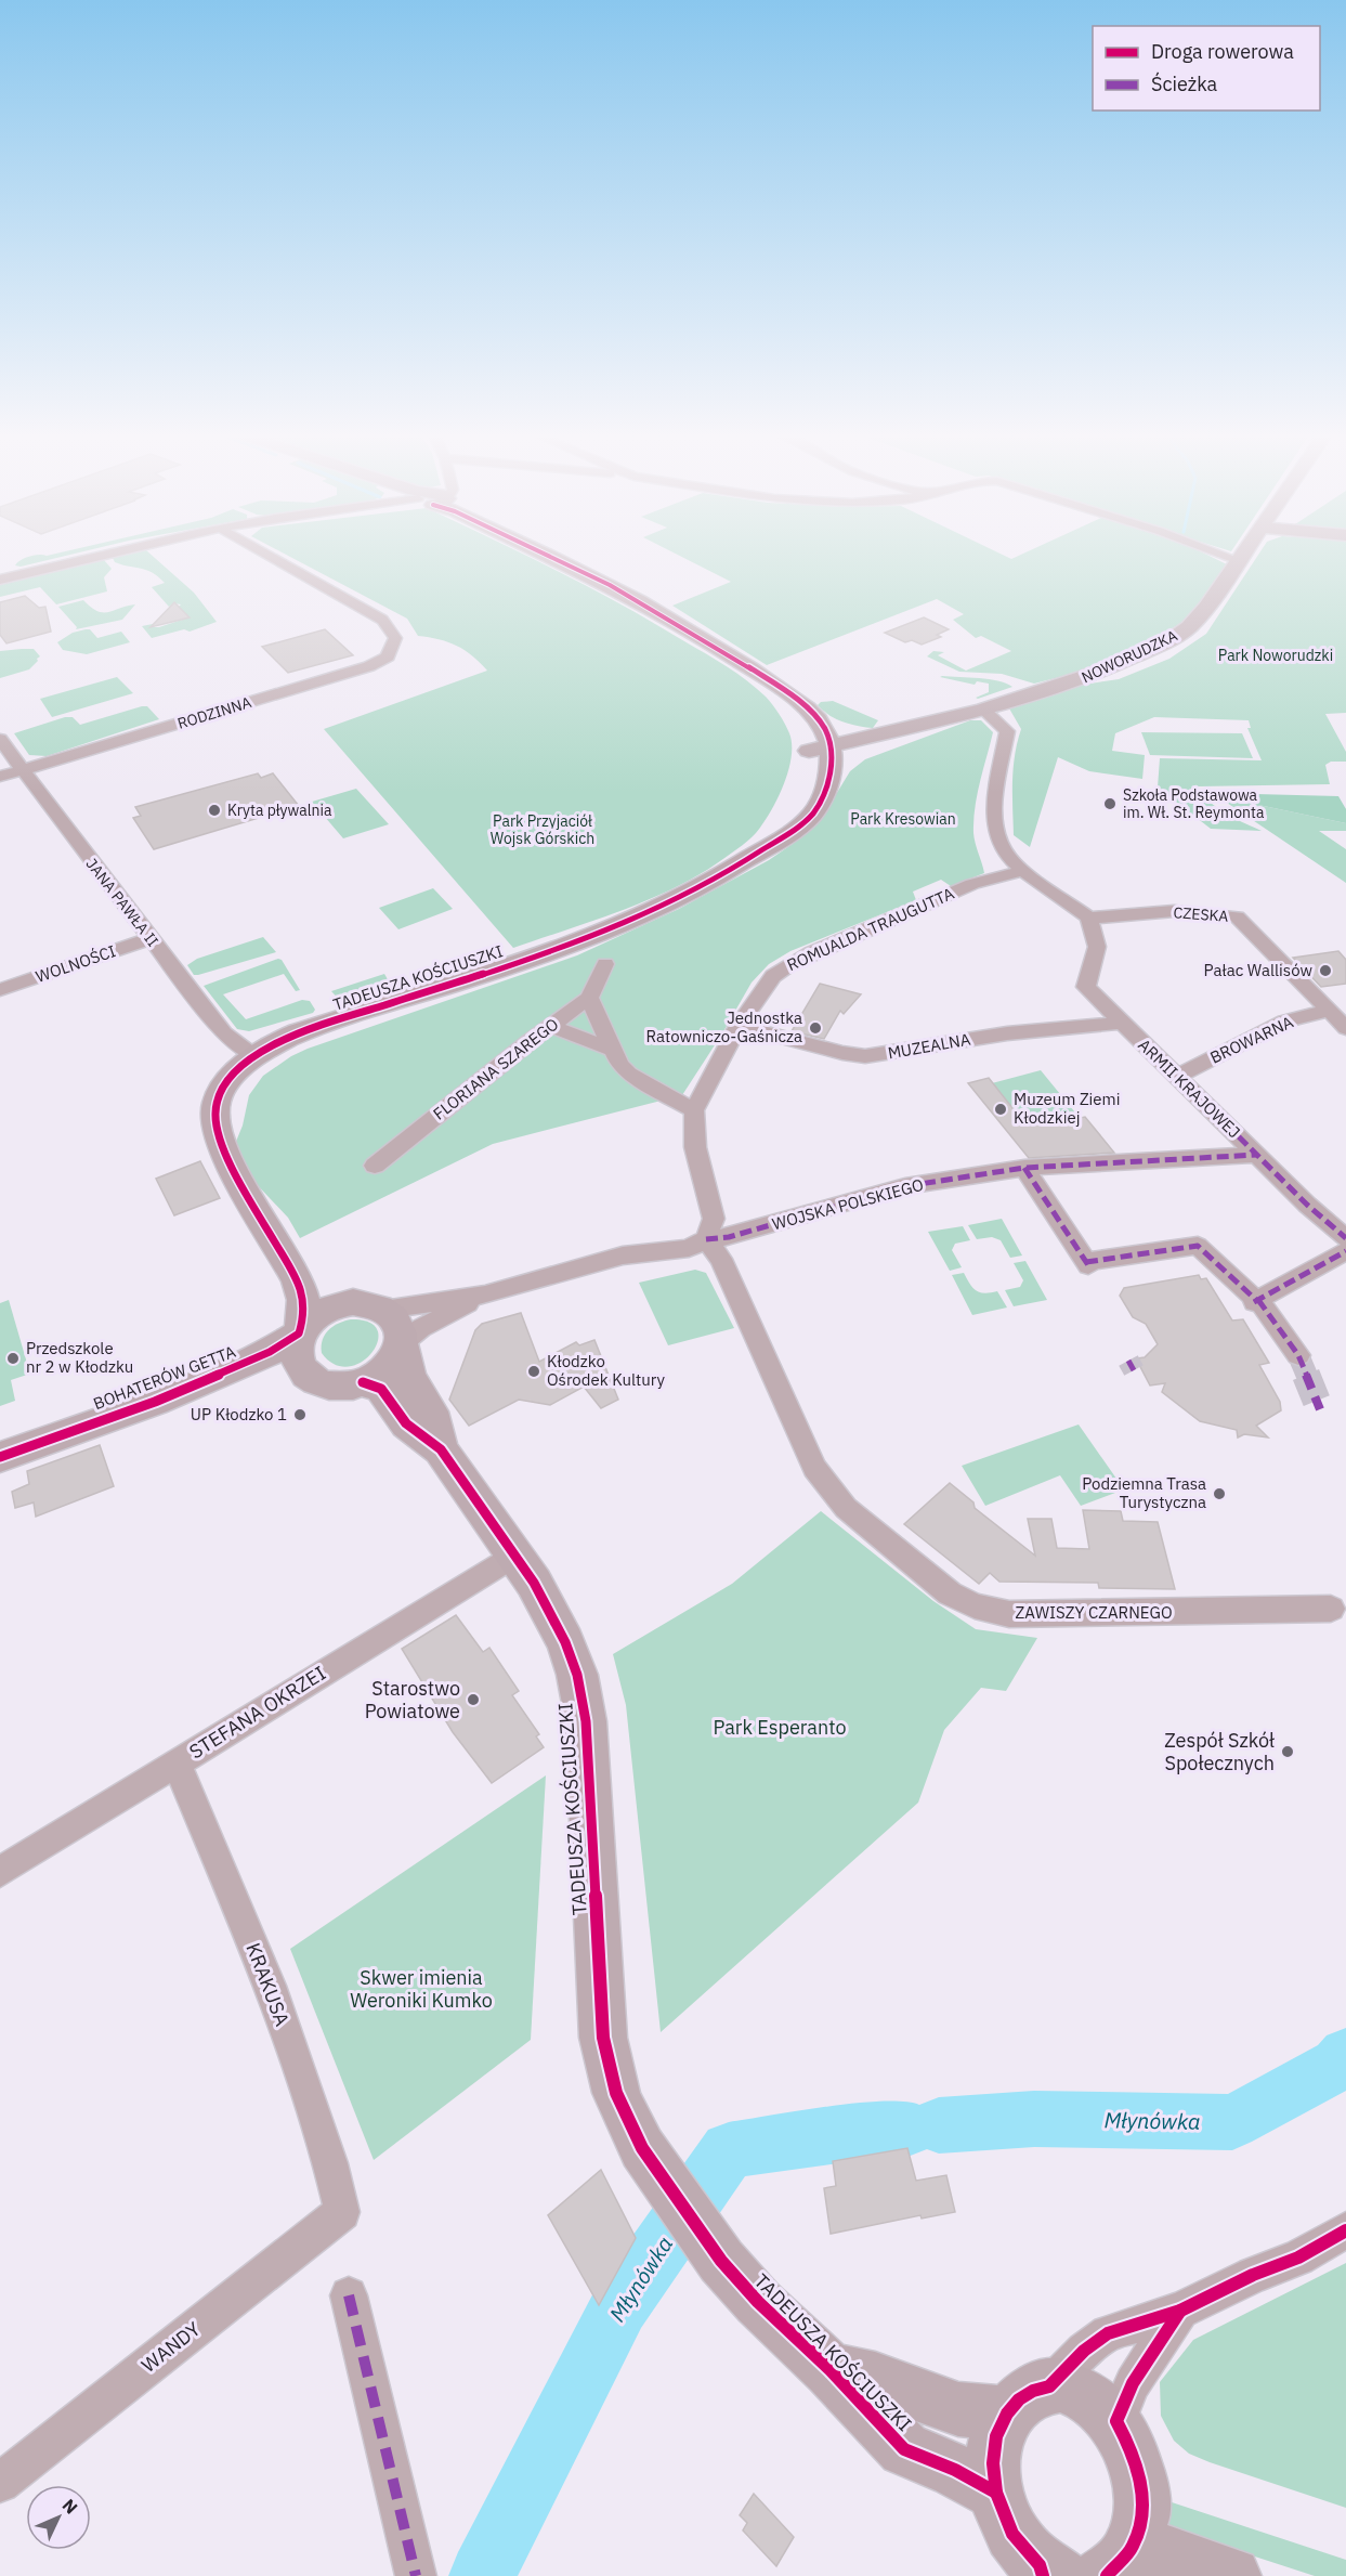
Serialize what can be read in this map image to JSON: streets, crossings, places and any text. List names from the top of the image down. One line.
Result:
{"streets":{"street":["NOWORUDZKA","RODZINNA","JANA PAWŁA II","CZESKA","ROMUALDA TRAUGUTTA","WOLNOŚCI","TADEUSZA KOŚCIUSZKI","BROWARNA","MUZEALNA","FLORIANA SZAREGO","ARMII KRAJOWEJ","WOJSKA POLSKIEGO","BOHATERÓW GETTA","ZAWISZY CZARNEGO","STEFANA OKRZEI","KRAKUSA","WANDY"]},"crossings":[["NOWORUDZKA","TADEUSZA KOŚCIUSZKI"],["RODZINNA","JANA PAWŁA II"],["JANA PAWŁA II","WOLNOŚCI"],["JANA PAWŁA II","TADEUSZA KOŚCIUSZKI"],["CZESKA","BROWARNA"],["CZESKA","ARMII KRAJOWEJ"],["ROMUALDA TRAUGUTTA","MUZEALNA"],["ROMUALDA TRAUGUTTA","WOJSKA POLSKIEGO"],["ROMUALDA TRAUGUTTA","ZAWISZY CZARNEGO"],["TADEUSZA KOŚCIUSZKI","WOJSKA POLSKIEGO"],["TADEUSZA KOŚCIUSZKI","BOHATERÓW GETTA"],["TADEUSZA KOŚCIUSZKI","STEFANA OKRZEI"],["BROWARNA","ARMII KRAJOWEJ"],["MUZEALNA","ARMII KRAJOWEJ"],["ARMII KRAJOWEJ","WOJSKA POLSKIEGO"],["WOJSKA POLSKIEGO","BOHATERÓW GETTA"],["WOJSKA POLSKIEGO","ZAWISZY CZARNEGO"],["STEFANA OKRZEI","KRAKUSA"],["KRAKUSA","WANDY"]],"water":["Młynówka"],"parks":["Park Noworudzki","Park Kresowian","Park Przyjaciół Wojsk Górskich","Park Esperanto","Skwer imienia Weroniki Kumko"],"places":["Szkoła Podstawowa im. Wł. St. Reymonta","Kryta pływalnia","Pałac Wallisów","Jednostka Ratowniczo-Gaśnicza","Muzeum Ziemi Kłodzkiej","Przedszkole nr 2 w Kłodzku","Kłodzko Ośrodek Kultury","UP Kłodzko 1","Podziemna Trasa Turystyczna","Starostwo Powiatowe","Zespół Szkół Społecznych"],"legend":["Droga rowerowa","Ścieżka"],"north":"top right"}
